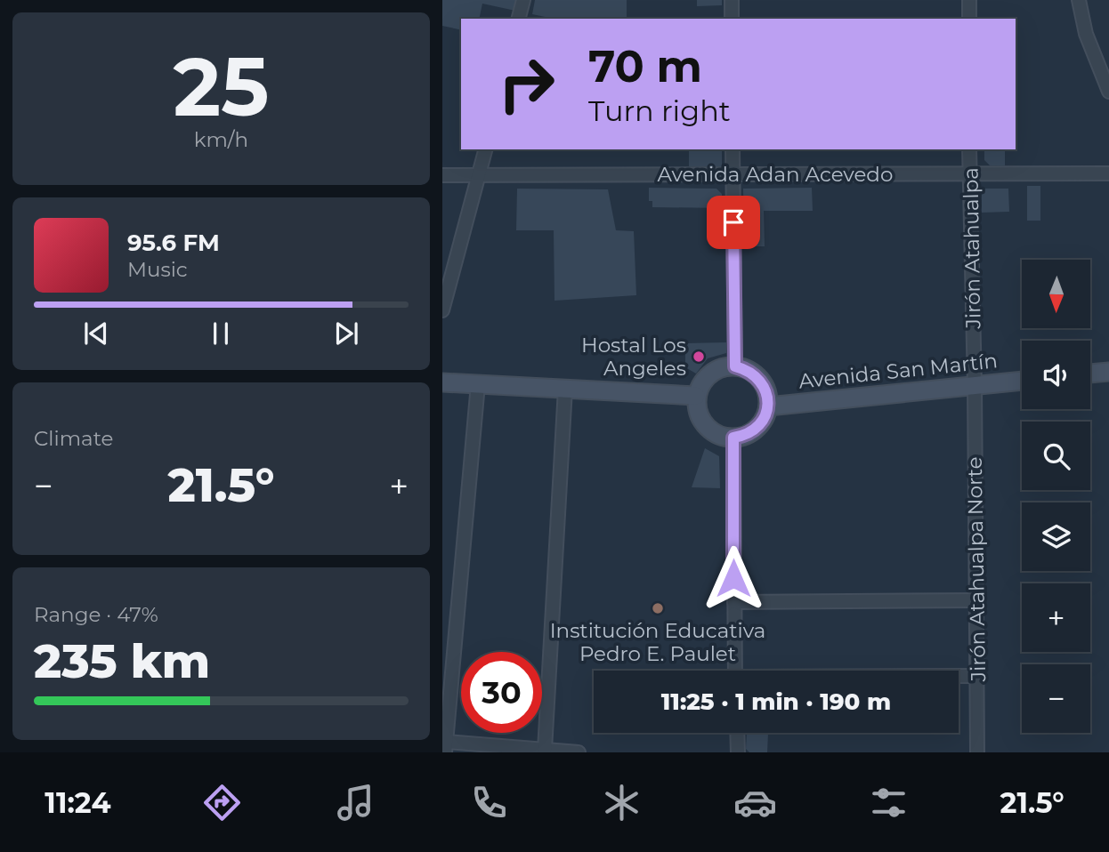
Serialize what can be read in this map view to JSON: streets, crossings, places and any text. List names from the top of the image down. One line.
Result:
{"streets":{"street":["Avenida Adan Acevedo","Jirón Atahualpa","Avenida San Martín","Jirón Atahualpa Norte"]},"crossings":[["Avenida Adan Acevedo","Jirón Atahualpa"],["Jirón Atahualpa","Avenida San Martín"],["Jirón Atahualpa","Jirón Atahualpa Norte"],["Avenida San Martín","Jirón Atahualpa Norte"]],"places":["Hostal Los Angeles","Institución Educativa Pedro E. Paulet"],"north":"bottom","page":{"tile":[["25","km/h"],"Climate",["Range · 47%","235 km"]],"turn":["70 m","Turn right"],"song":["95.6 FM","Music"],"map_buttons":["+","−"],"heat":["−","21.5°","+"],"limit":"30","trip":"11:25 · 1 min · 190 m","tabs":["11:24","21.5°"]}}
